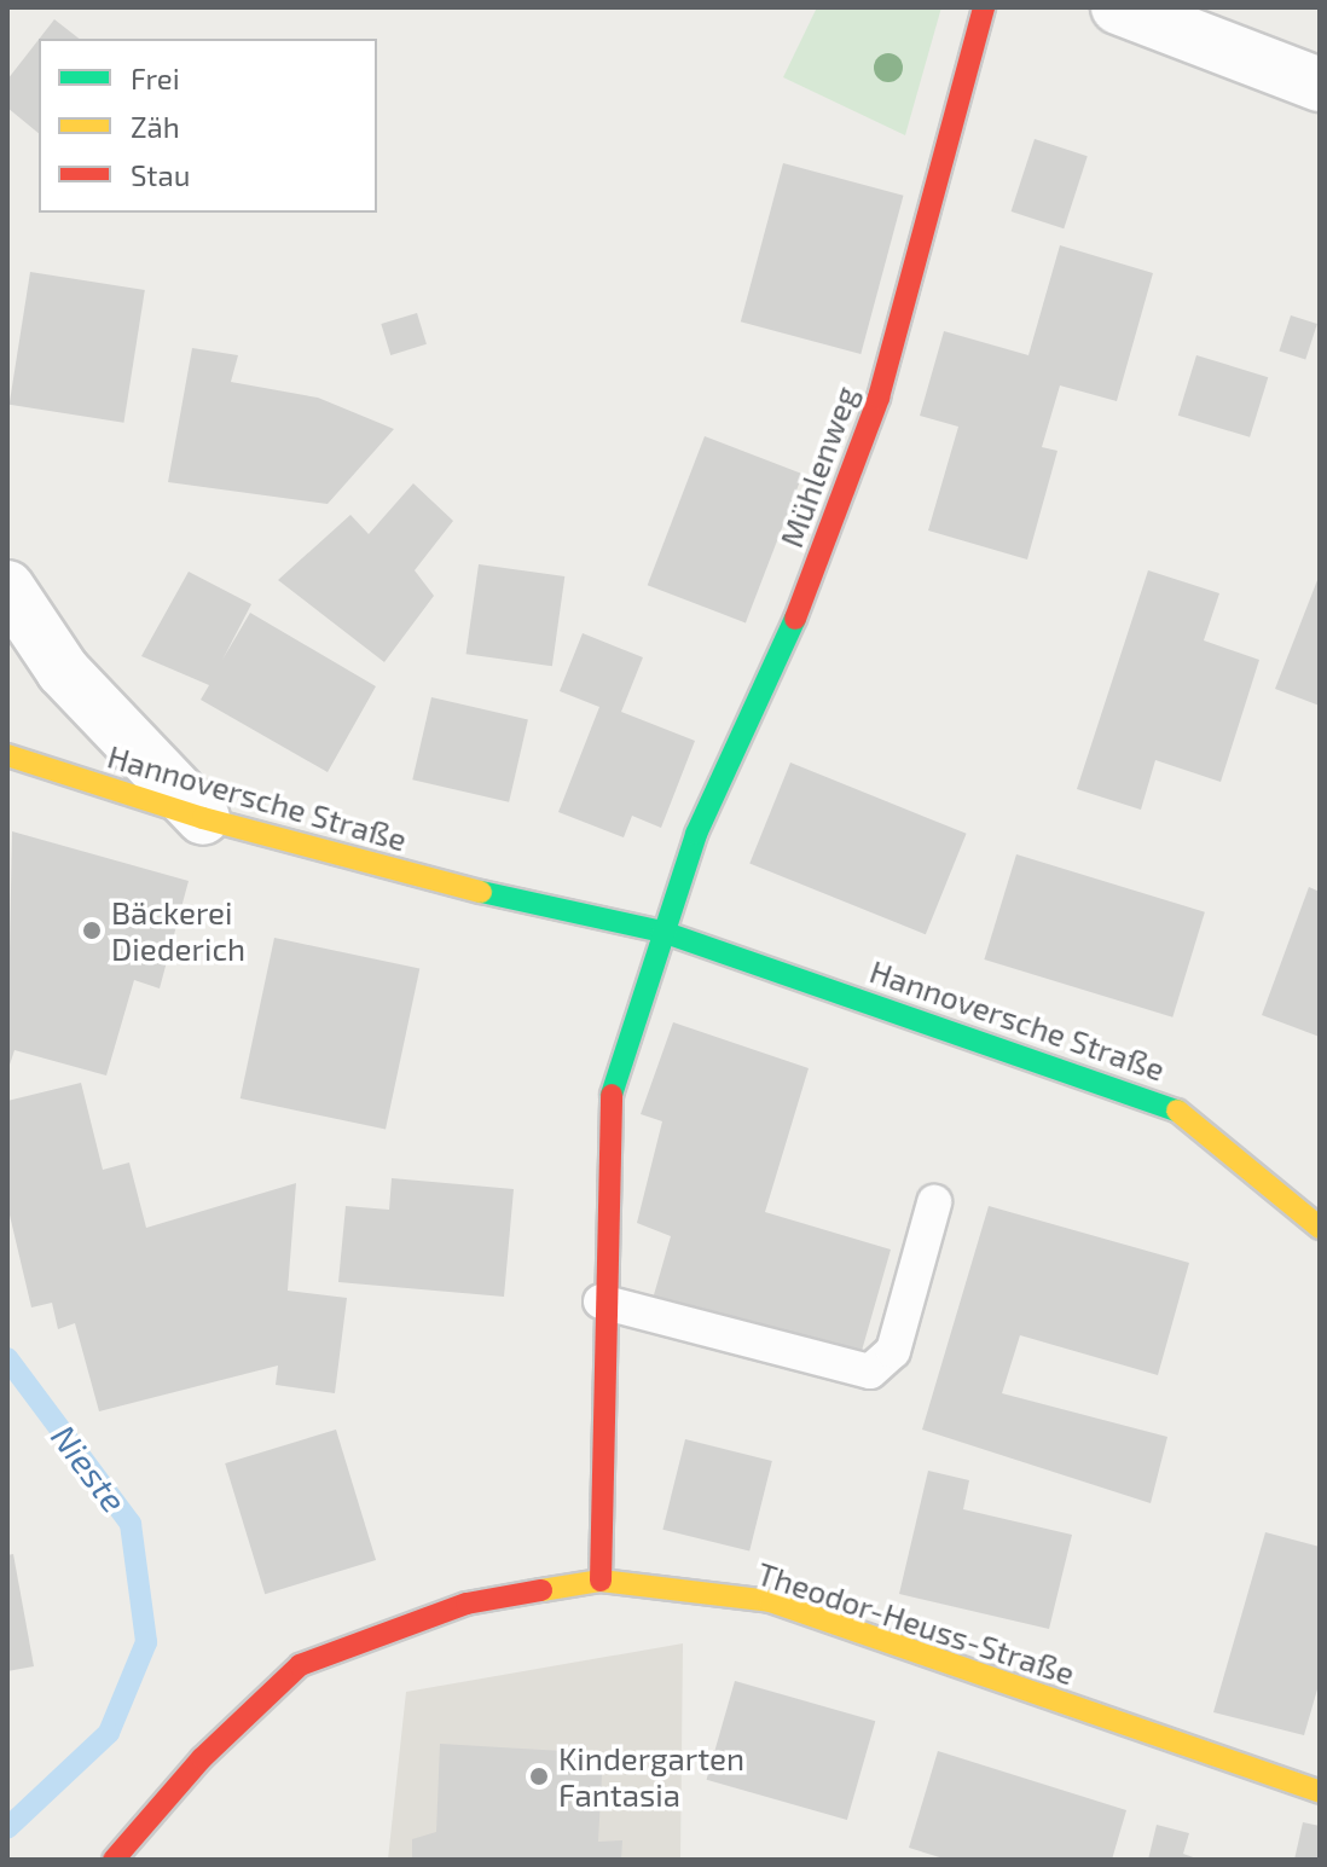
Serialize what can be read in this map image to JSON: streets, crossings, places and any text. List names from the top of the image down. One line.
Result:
{"streets":{"street":["Mühlenweg","Hannoversche Straße","Theodor-Heuss-Straße"]},"crossings":[["Mühlenweg","Hannoversche Straße"]],"water":["Nieste"],"places":["Bäckerei Diederich","Kindergarten Fantasia"],"legend":["Frei","Zäh","Stau"]}
